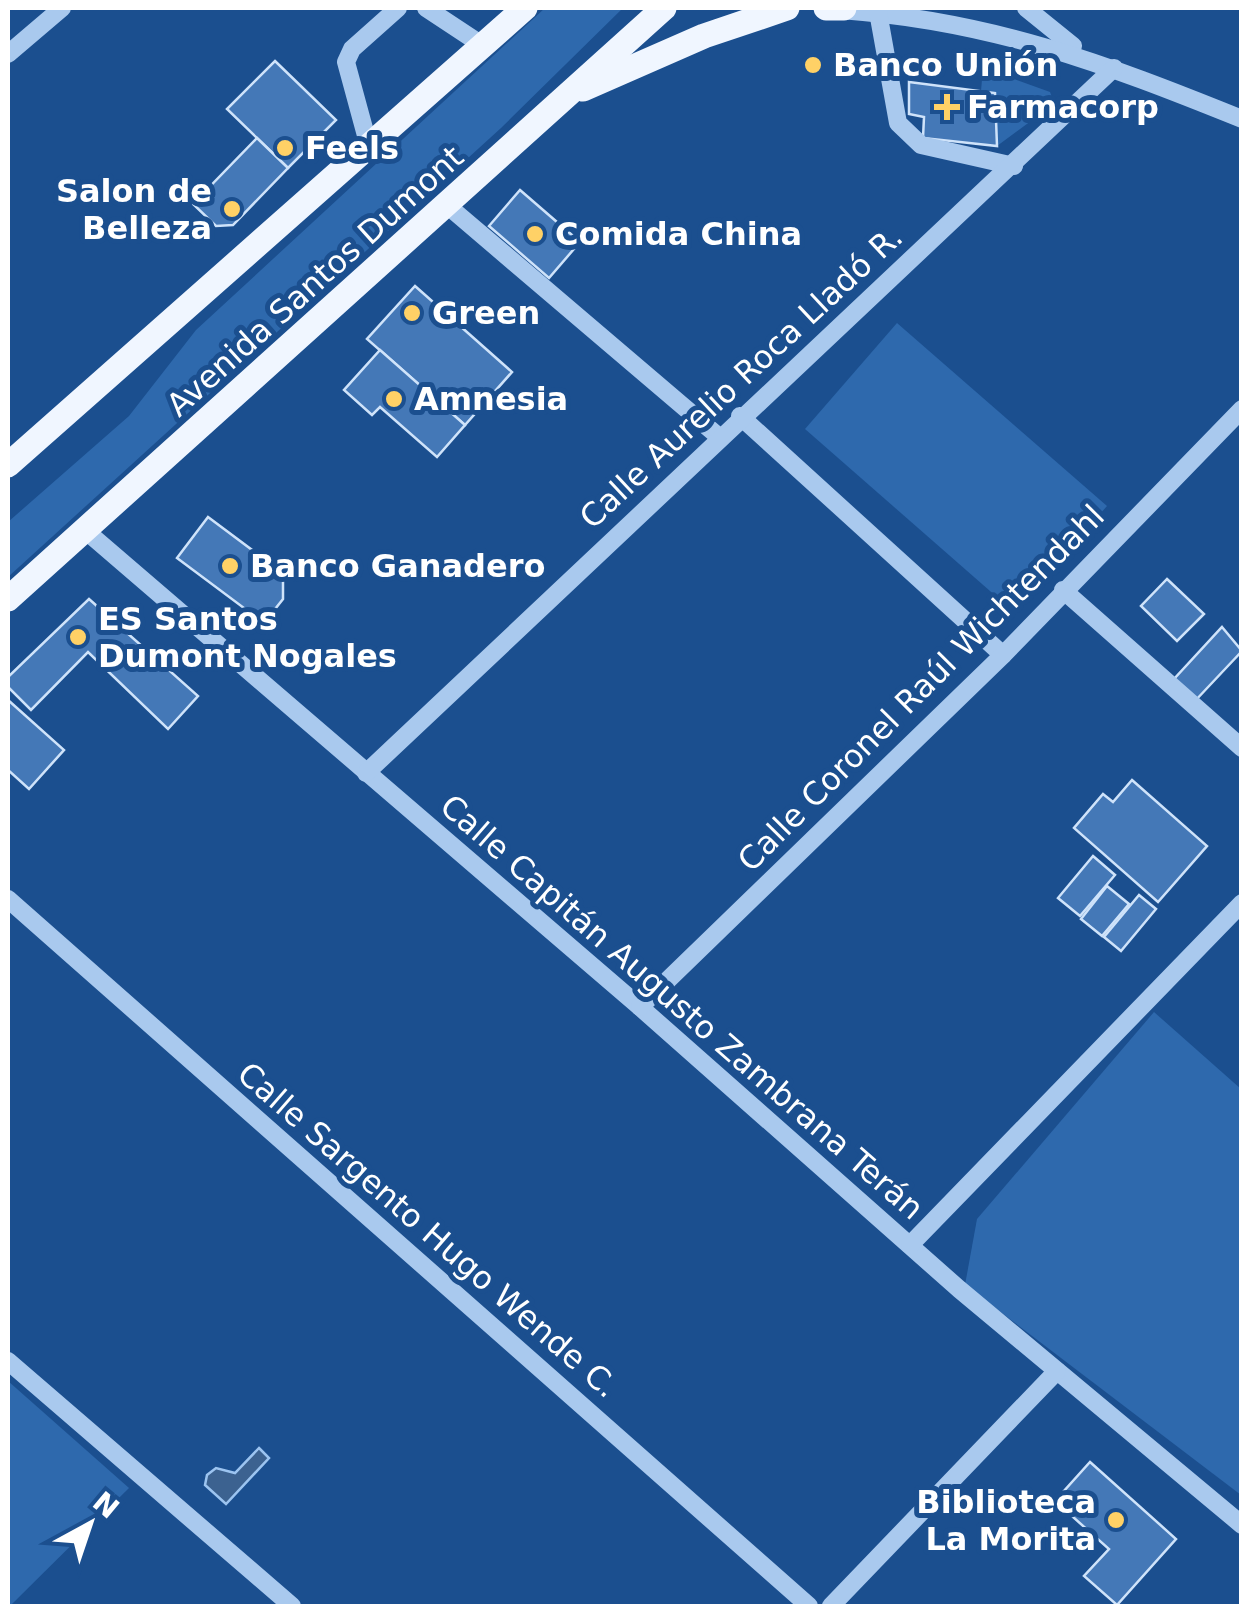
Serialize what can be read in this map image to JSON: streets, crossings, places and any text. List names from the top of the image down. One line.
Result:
{"streets":{"main road":["Avenida Santos Dumont"],"street":["Calle Aurelio Roca Lladó R.","Calle Coronel Raúl Wichtendahl","Calle Capitán Augusto Zambrana Terán","Calle Sargento Hugo Wende C."]},"crossings":[["Avenida Santos Dumont","Calle Capitán Augusto Zambrana Terán"],["Calle Aurelio Roca Lladó R.","Calle Capitán Augusto Zambrana Terán"],["Calle Coronel Raúl Wichtendahl","Calle Capitán Augusto Zambrana Terán"]],"places":{"other":["Banco Unión","Feels","Salon de Belleza","Comida China","Green","Amnesia","Banco Ganadero","ES Santos Dumont Nogales","Biblioteca La Morita"],"health":["Farmacorp"]},"north":"top right"}
